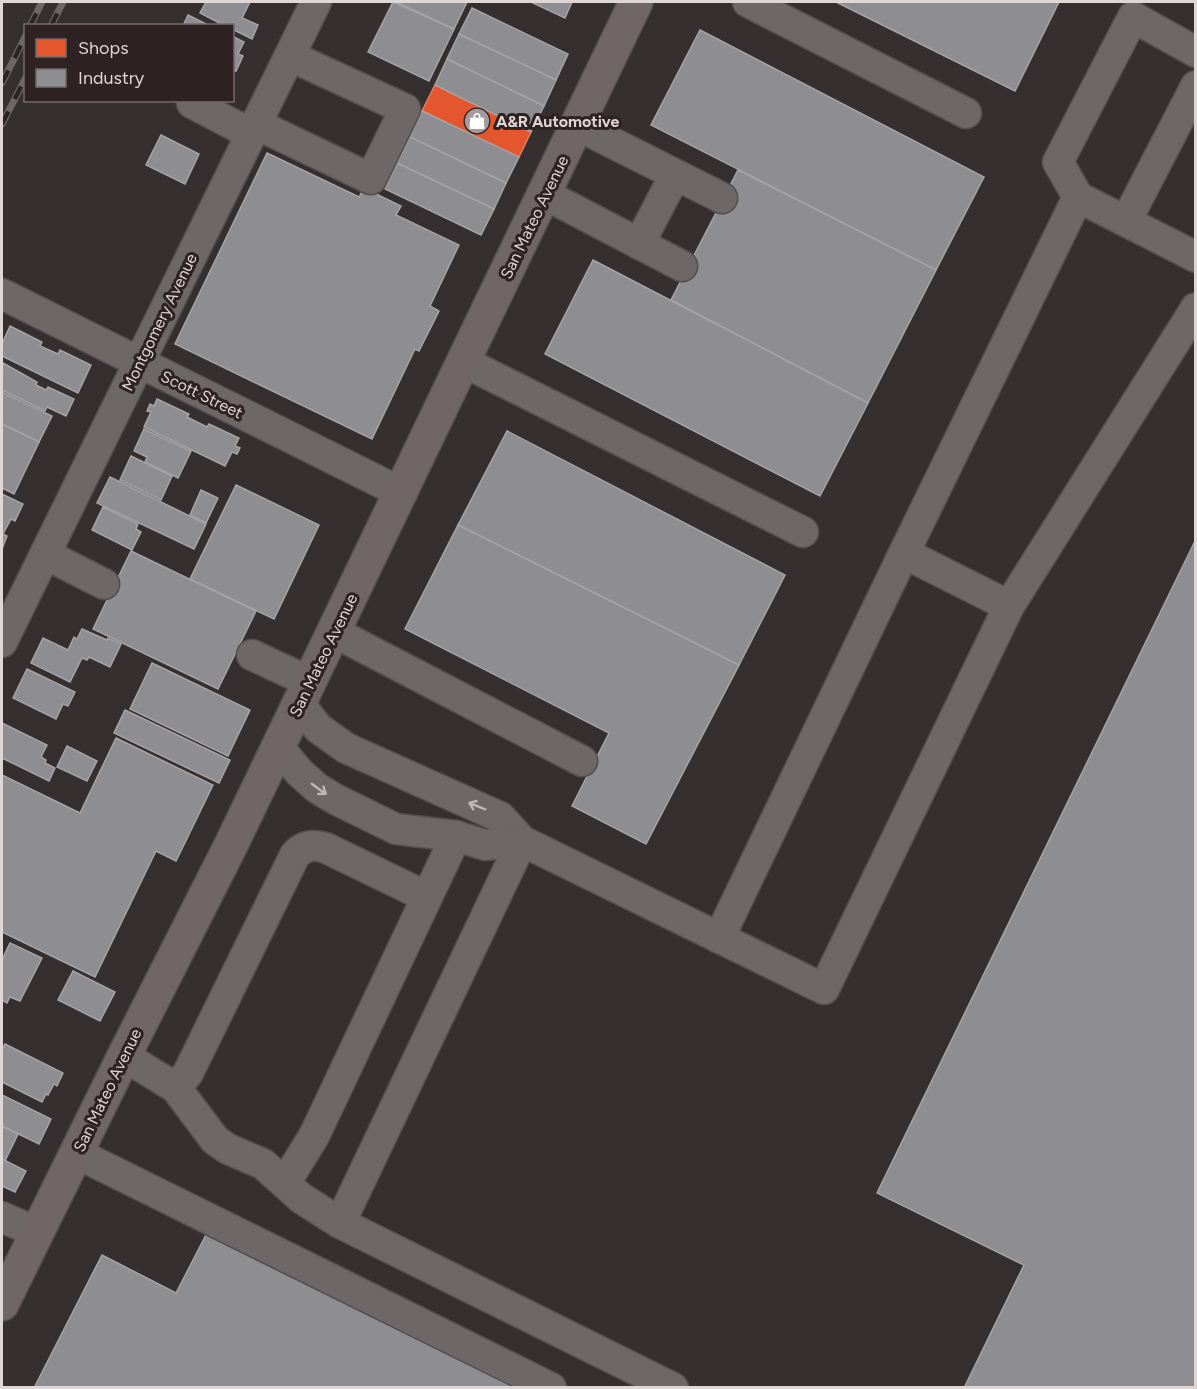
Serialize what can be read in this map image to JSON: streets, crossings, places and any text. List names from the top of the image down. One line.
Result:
{"streets":{"main road":["San Mateo Avenue"],"street":["Montgomery Avenue","Scott Street"]},"crossings":[["San Mateo Avenue","Scott Street"],["Montgomery Avenue","Scott Street"]],"places":{"shop":["A&R Automotive"]},"legend":["Shops","Industry"]}
